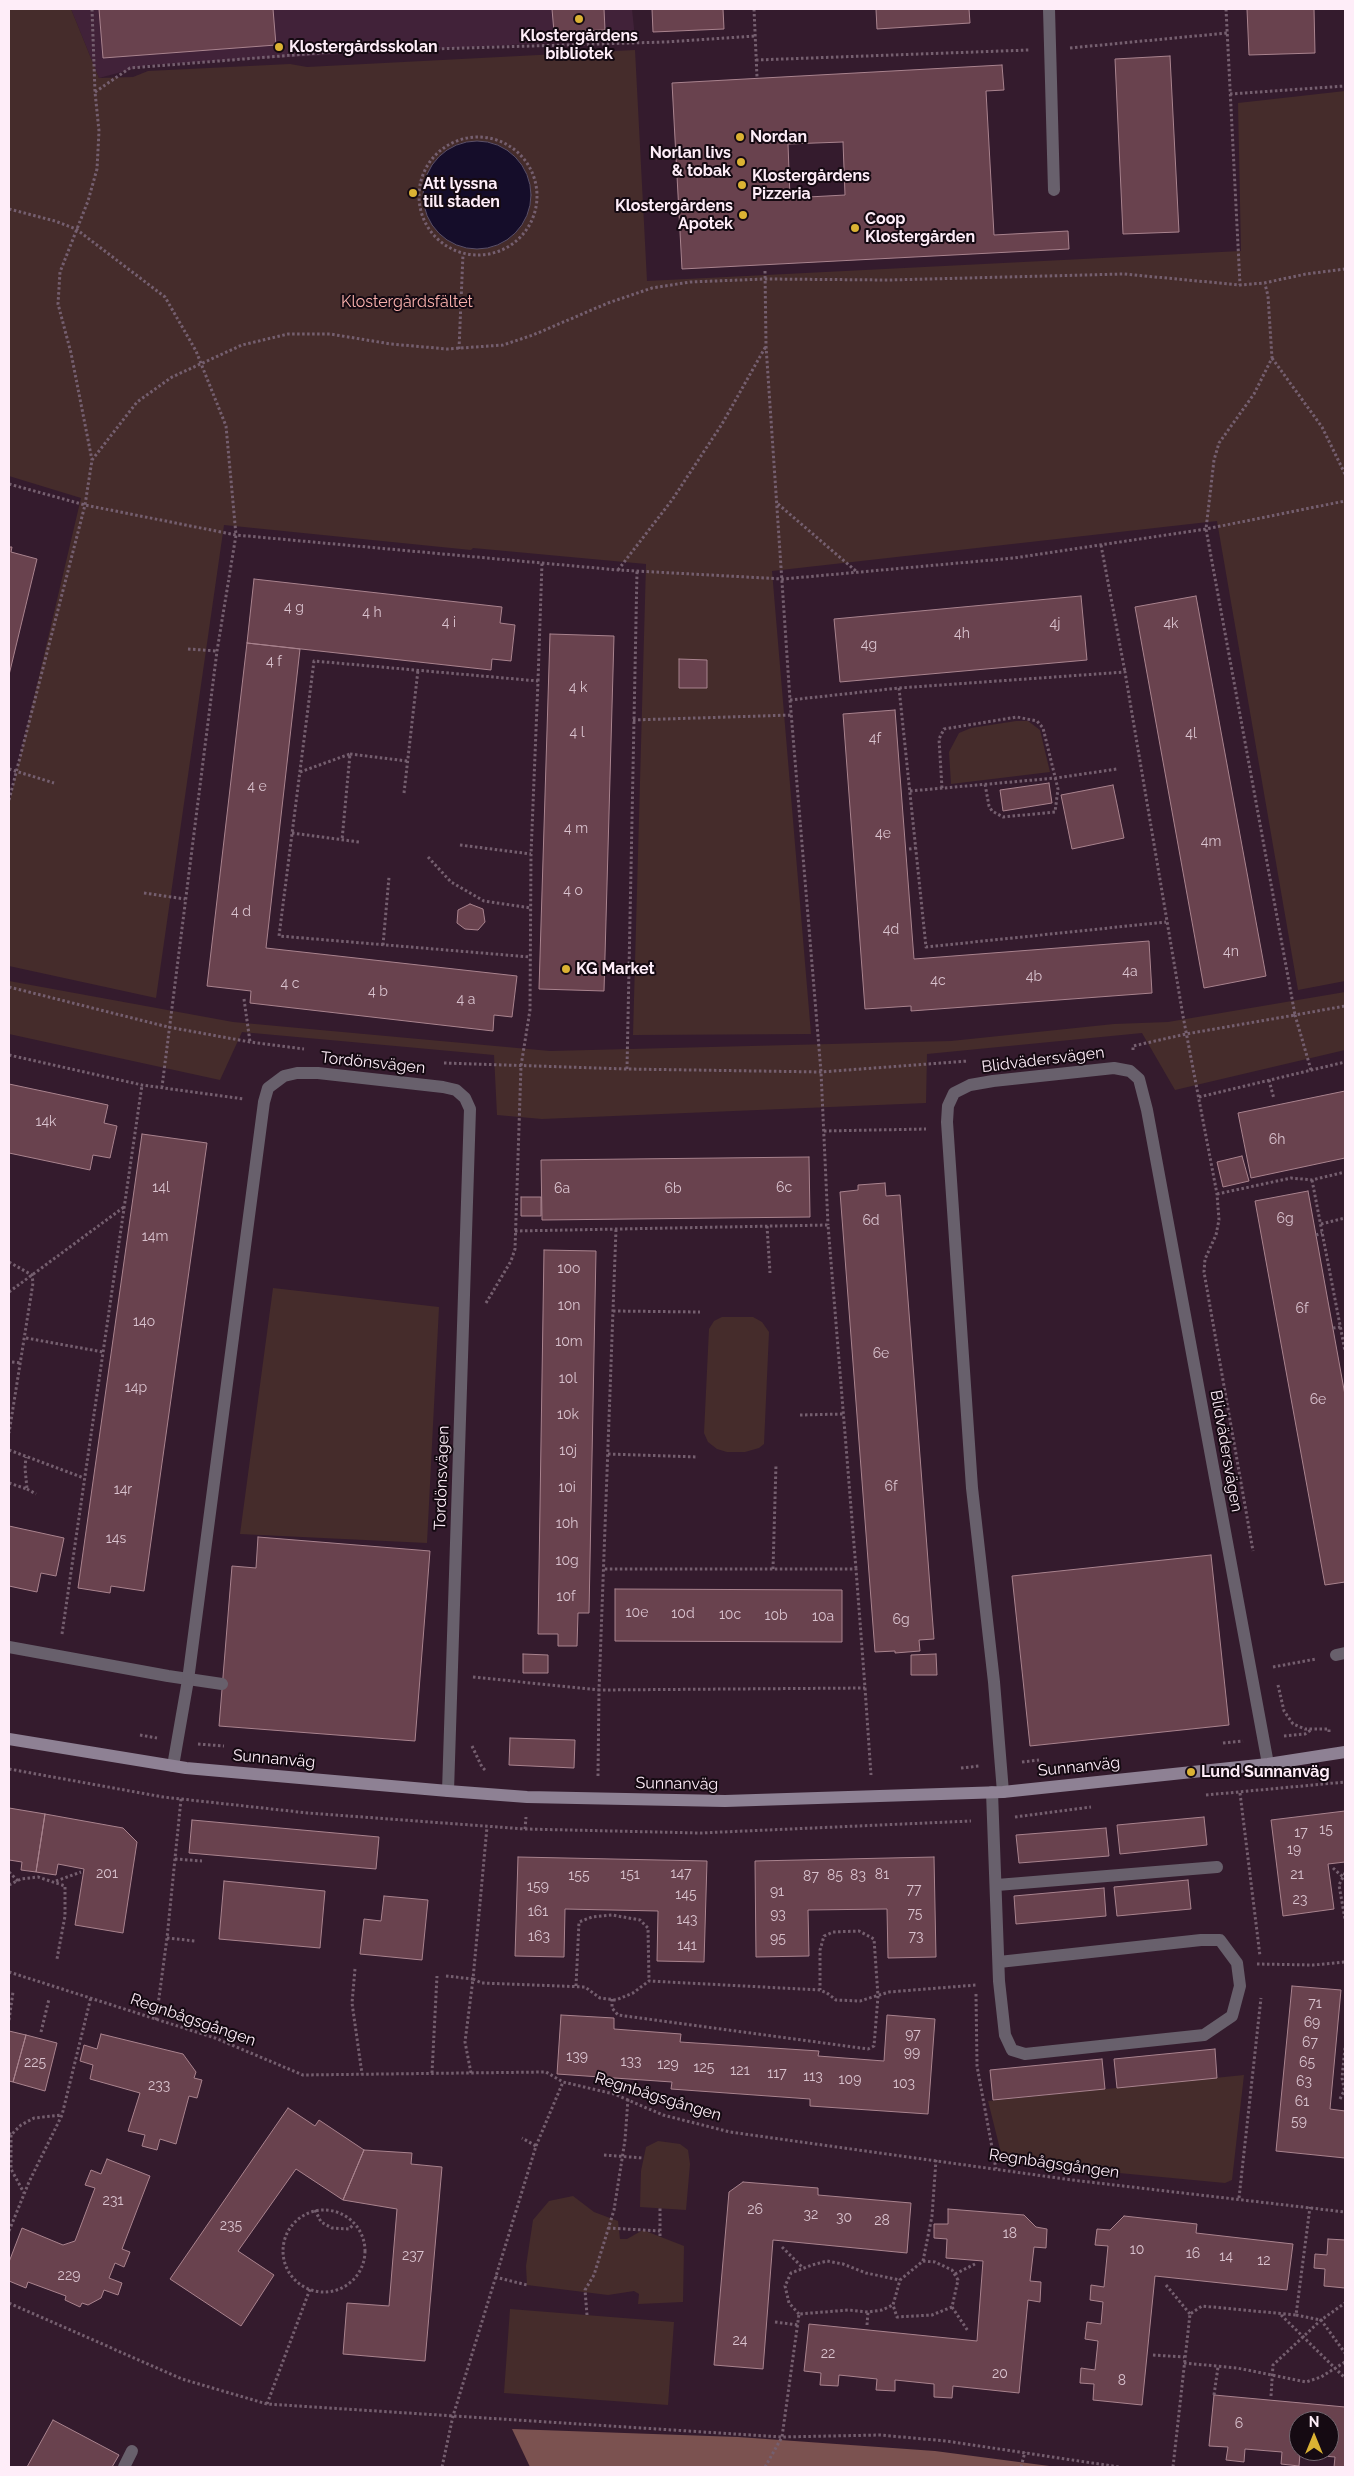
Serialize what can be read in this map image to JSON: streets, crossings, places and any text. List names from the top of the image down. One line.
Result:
{"streets":{"street":["Blidvädersvägen","Tordönsvägen","Sunnanväg"],"path":["Regnbågsgången"]},"crossings":[["Blidvädersvägen","Sunnanväg"],["Tordönsvägen","Sunnanväg"]],"parks":["Klostergårdsfältet"],"places":["Klostergårdens bibliotek","Klostergårdsskolan","Nordan","Norlan livs & tobak","Klostergårdens Pizzeria","Att lyssna till staden","Klostergårdens Apotek","Coop Klostergården","KG Market","Lund Sunnanväg"],"house_numbers":["4 g","4 h","4 i","4j","4k","4h","4g","4 f","4 k","4 l","4l","4f","4 e","4 m","4e","4m","4 o","4 d","4d","4n","4a","4b","4c","4 c","4 b","4 a","14k","6h","14l","6c","6a","6b","6g","6d","14m","10o","10n","6f","14o","10m","6e","10l","14p","6e","10k","10j","6f","10i","14r","10h","14s","10g","10f","10e","10d","10c","10b","10a","6g","15","17","19","201","147","151","81","21","155","85","83","87","159","77","91","145","23","161","75","93","143","163","73","95","141","71","69","97","67","99","139","133","225","65","129","125","121","117","113","109","63","103","233","61","59","231","26","32","30","28","235","18","10","16","237","14","12","229","24","22","20","8","6"],"north":"top"}
